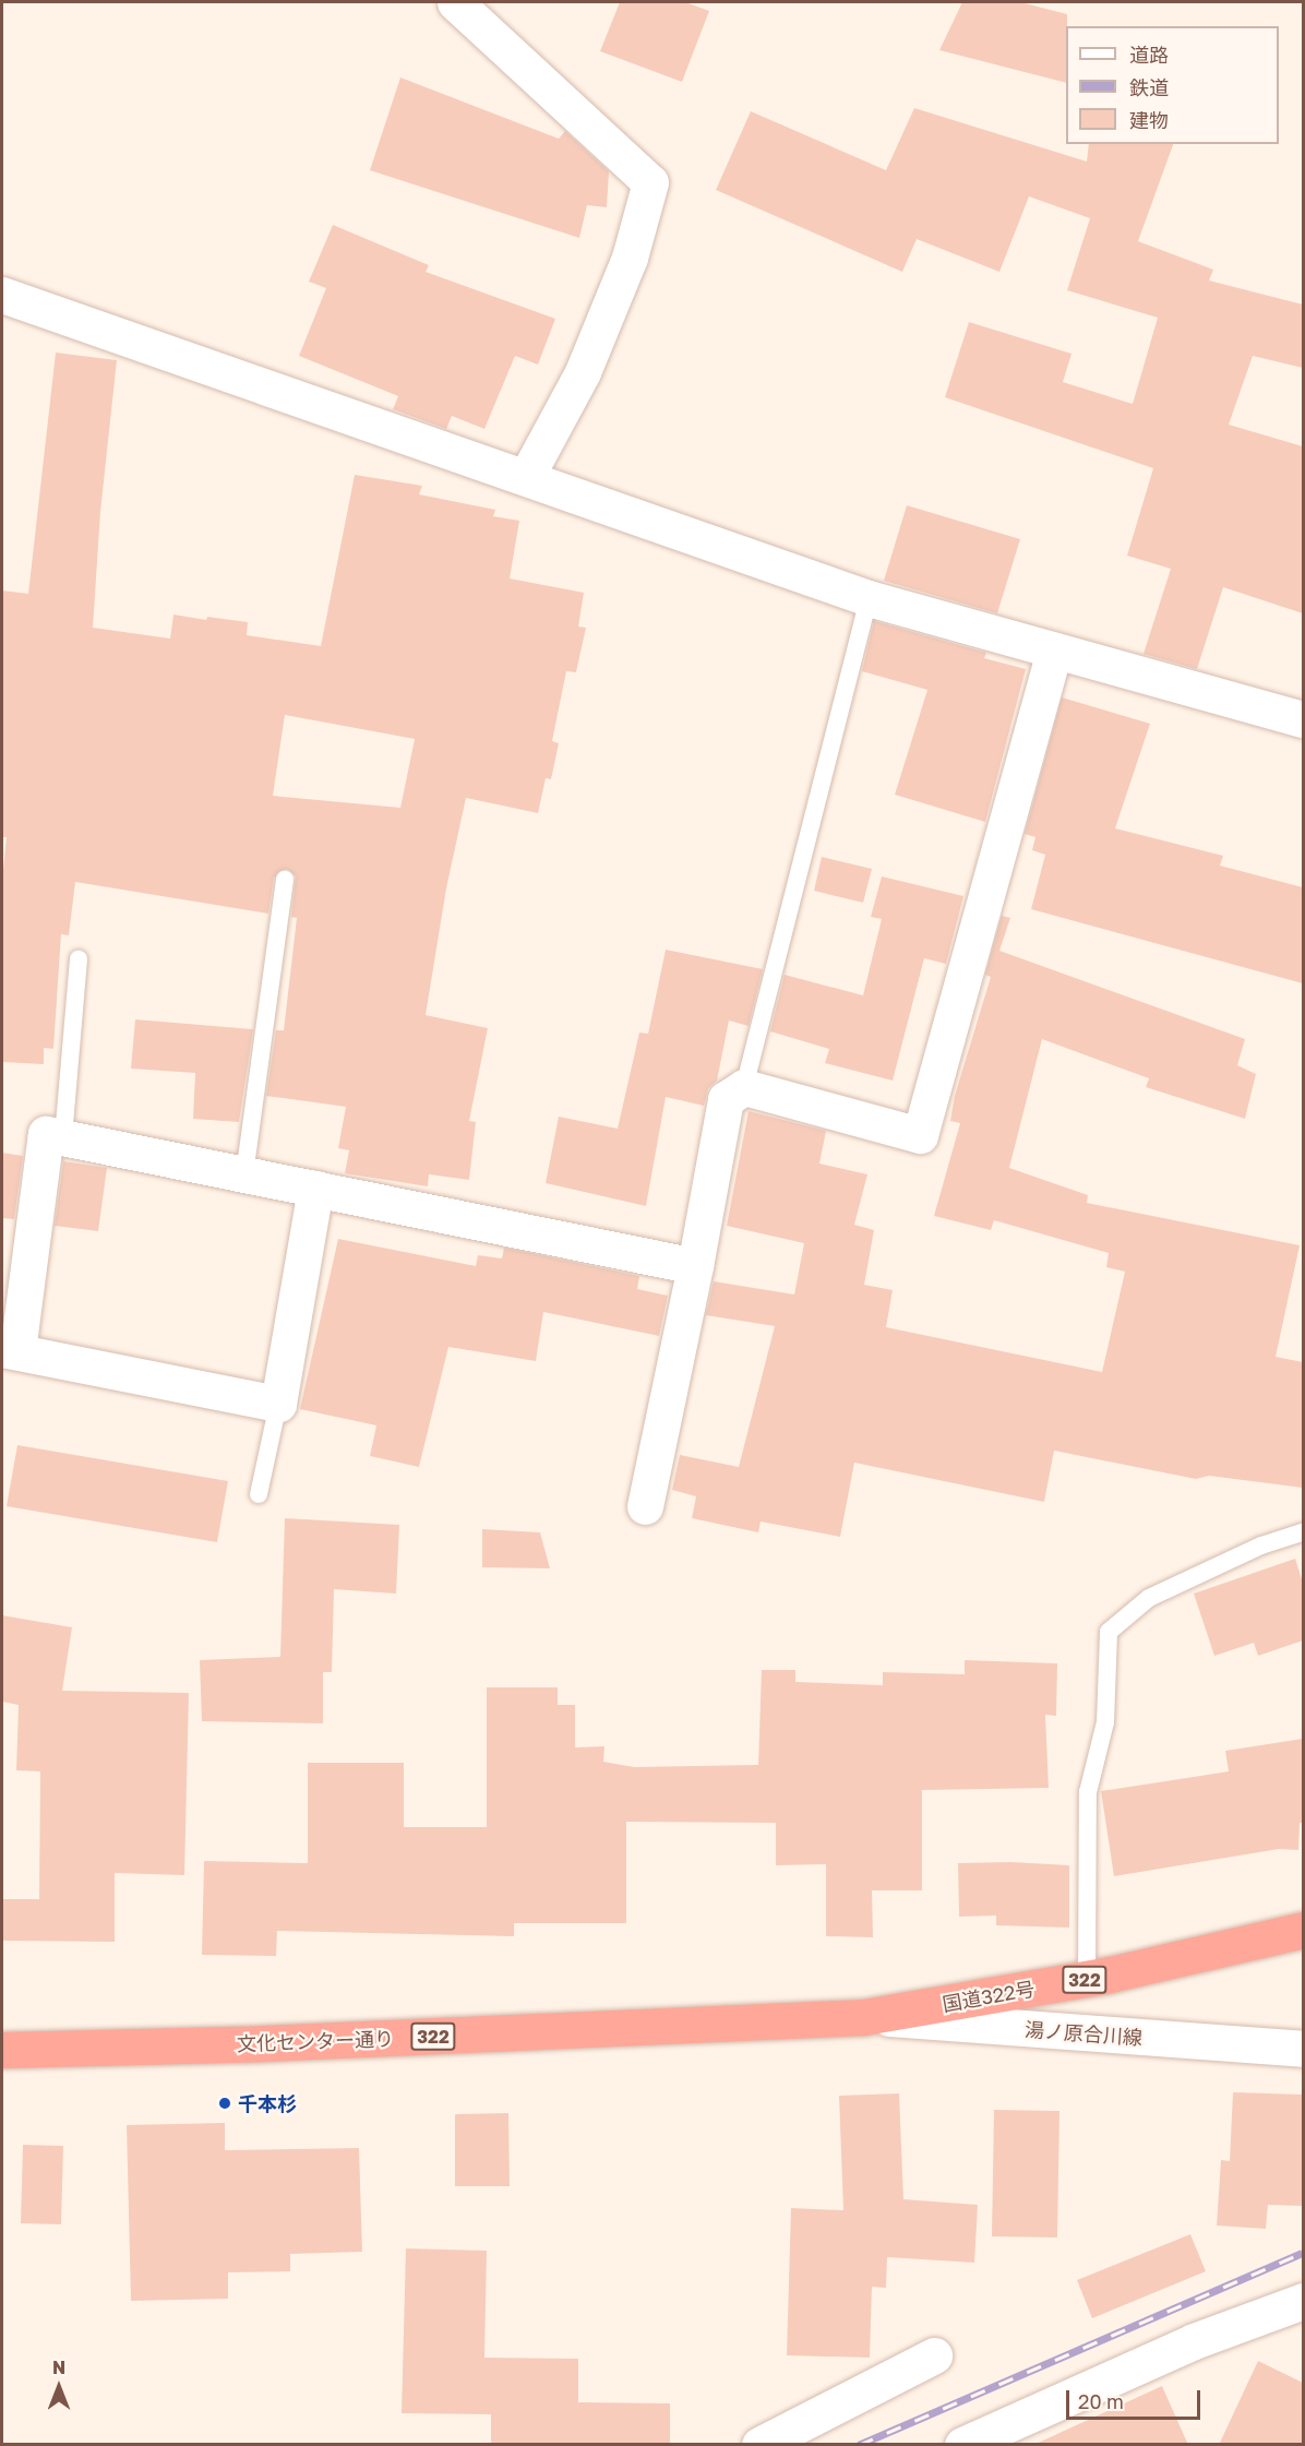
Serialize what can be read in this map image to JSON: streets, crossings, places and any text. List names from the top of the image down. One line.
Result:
{"streets":{"highway":["322","国道322号","文化センター通り"],"street":["湯ノ原合川線"]},"crossings":[["国道322号","湯ノ原合川線"],["国道322号","文化センター通り"],["湯ノ原合川線","文化センター通り"]],"places":["千本杉"],"legend":["道路","鉄道","建物"],"scale_bar":"20 m","north":"top"}
